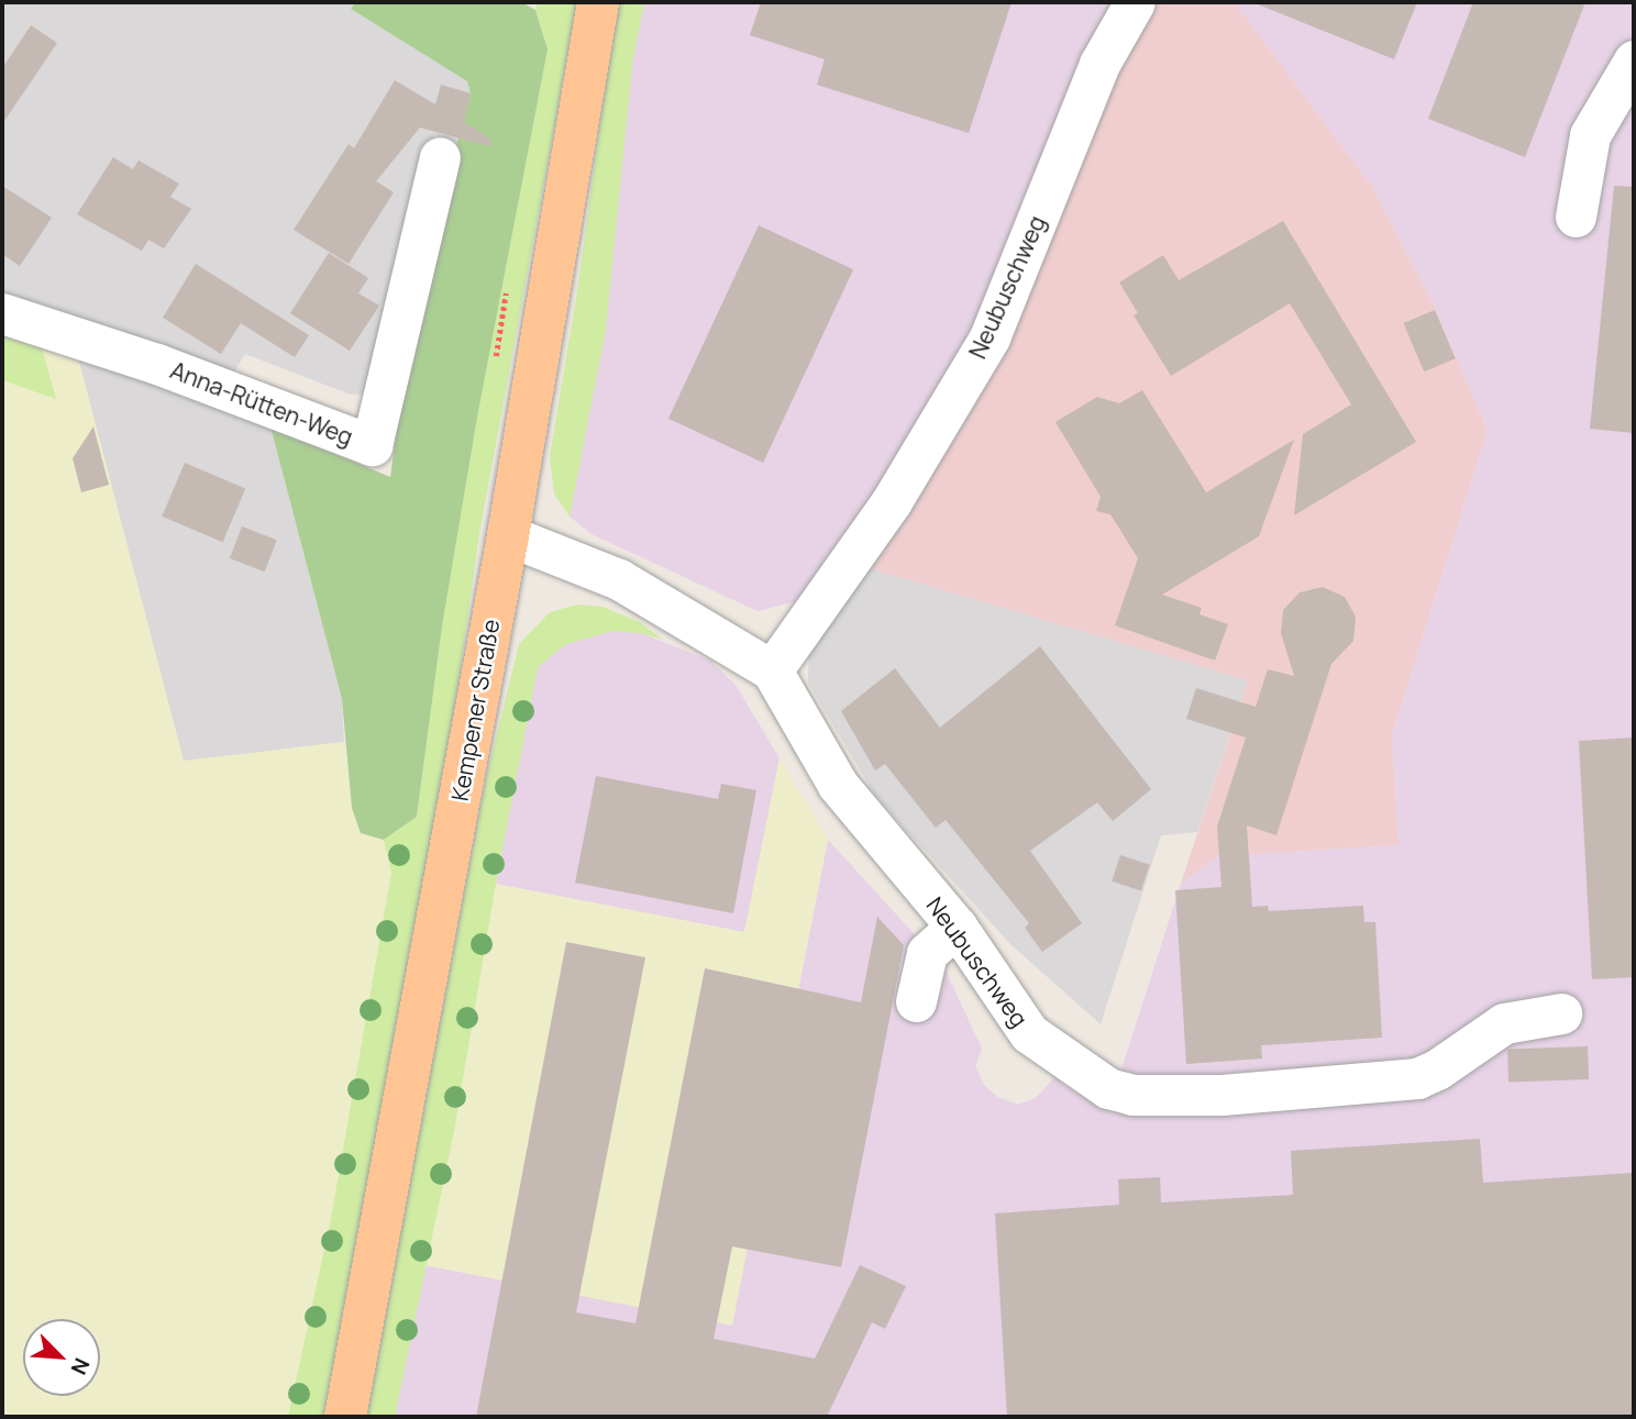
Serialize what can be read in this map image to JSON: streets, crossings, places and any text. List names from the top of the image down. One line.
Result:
{"streets":{"main road":["Kempener Straße"],"street":["Neubuschweg","Anna-Rütten-Weg"]},"crossings":[["Neubuschweg","Kempener Straße"]],"north":"bottom right"}
